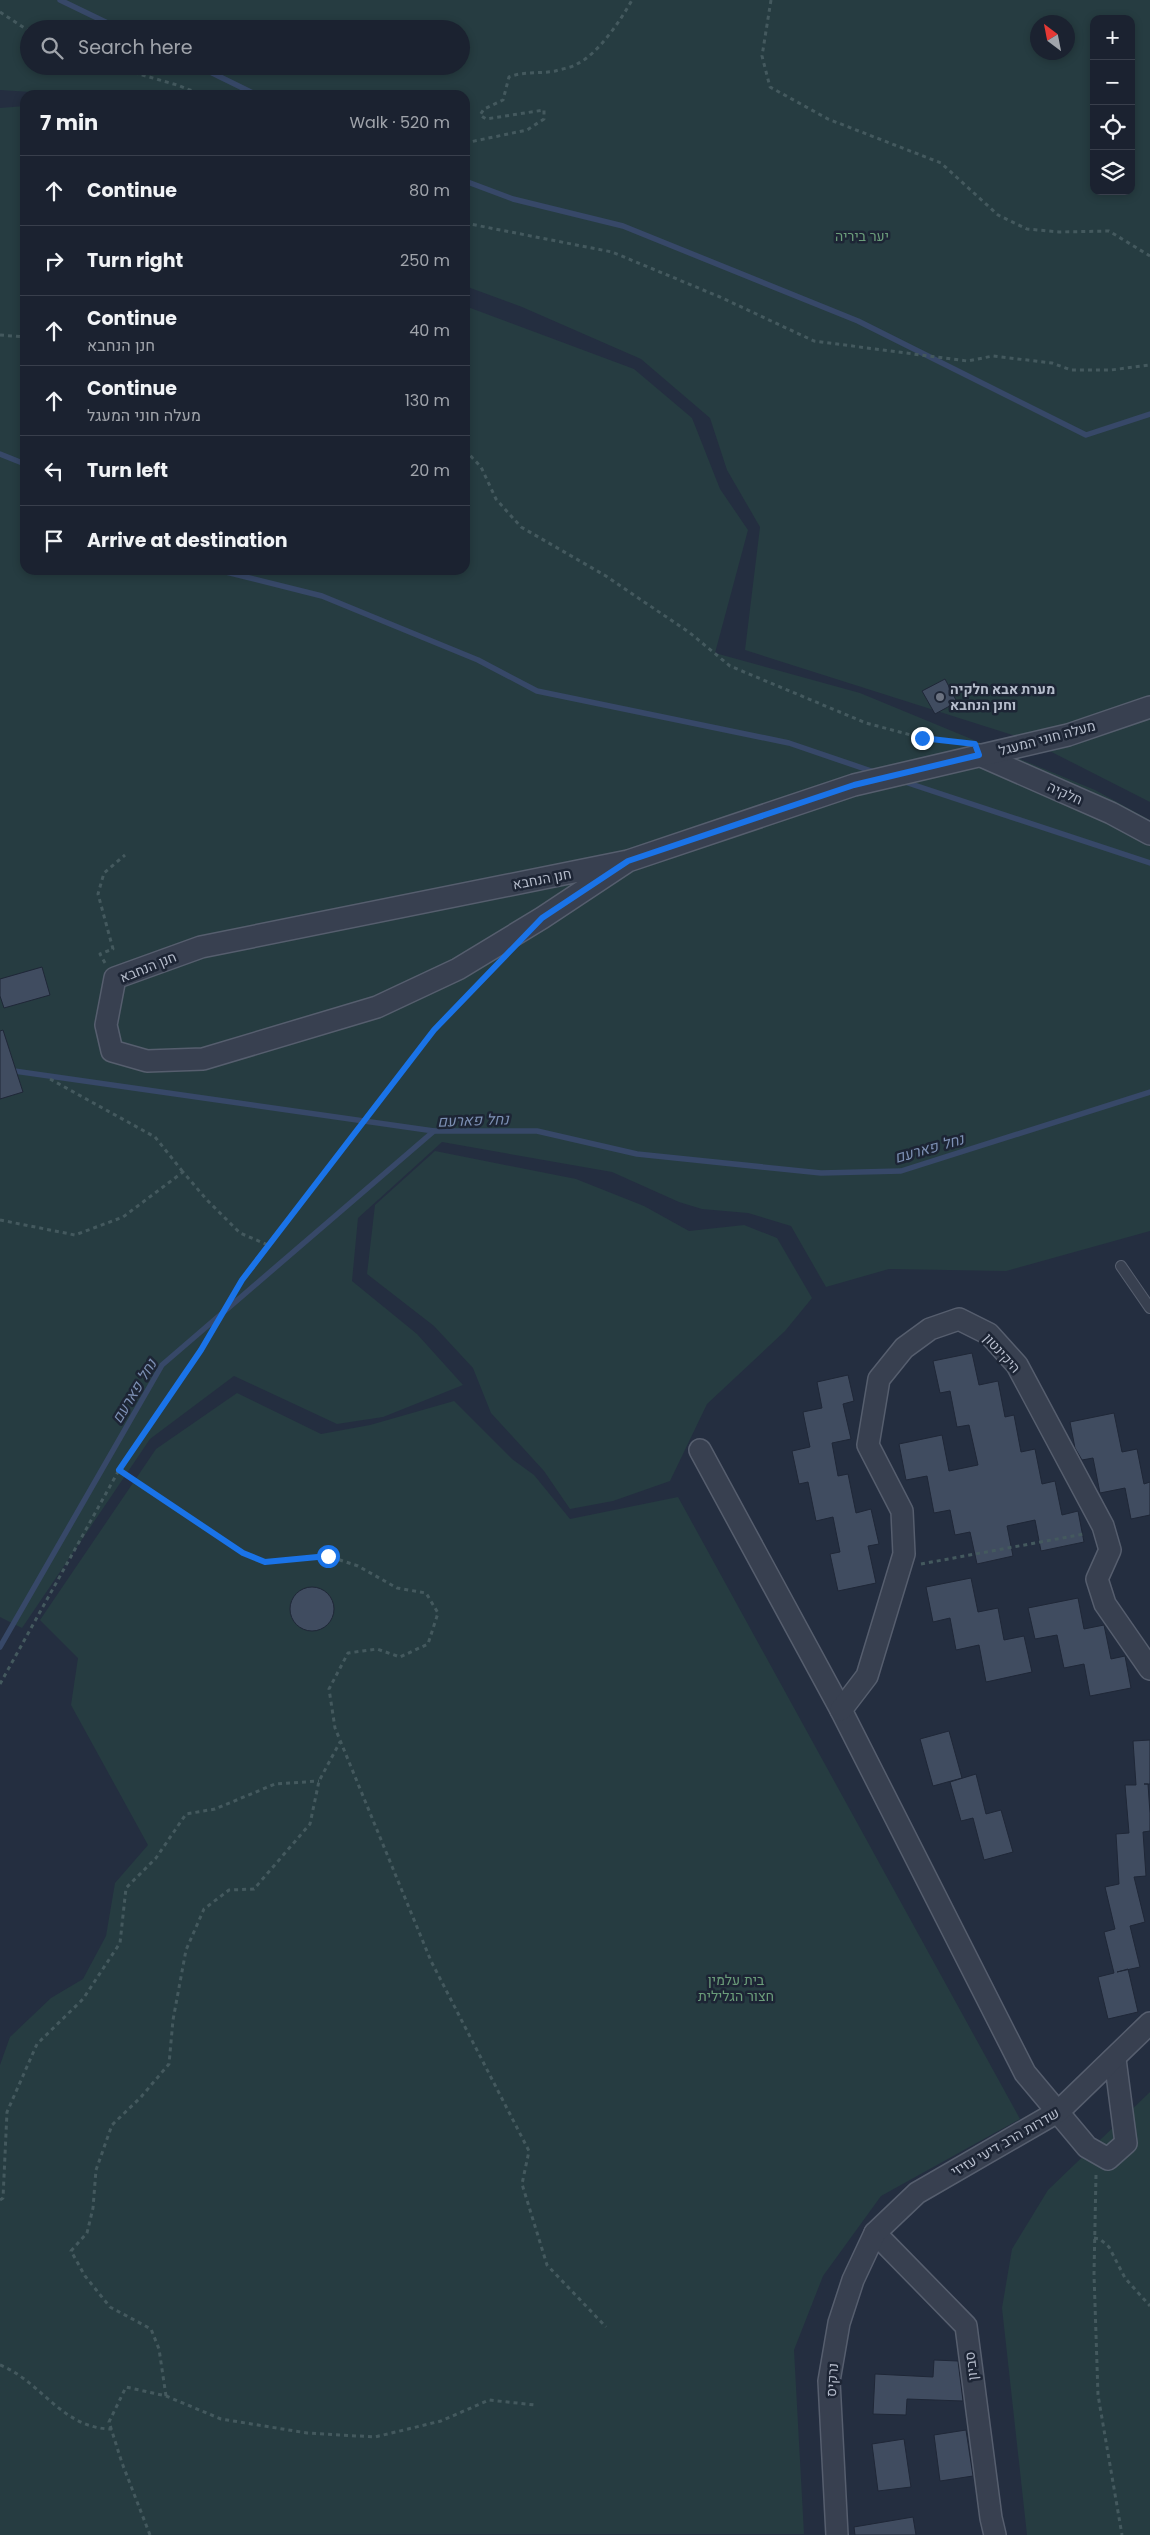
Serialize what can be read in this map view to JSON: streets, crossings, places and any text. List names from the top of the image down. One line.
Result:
{"streets":{"street":["מעלה חוני המעגל","חלקיה","חנן הנחבא","היקינטון","שדרות הרב דיעי עזיזי","סביון","נרקיס"]},"crossings":[["מעלה חוני המעגל","חלקיה"],["מעלה חוני המעגל","חנן הנחבא"],["שדרות הרב דיעי עזיזי","סביון"],["שדרות הרב דיעי עזיזי","נרקיס"],["סביון","נרקיס"]],"water":["נחל פארעם"],"parks":["יער ביריה","בית עלמין חצור הגלילית"],"places":["מערת אבא חלקיה וחנן הנחבא"],"north":"top left","page":{"map_buttons":["+","−"],"search":"Search here","heading":["7 min","Walk · 520 m"],"list":[["Continue","80 m"],["Turn right","250 m"],["Continue","חנן הנחבא","40 m"],["Continue","מעלה חוני המעגל","130 m"],["Turn left","20 m"],"Arrive at destination"]}}
